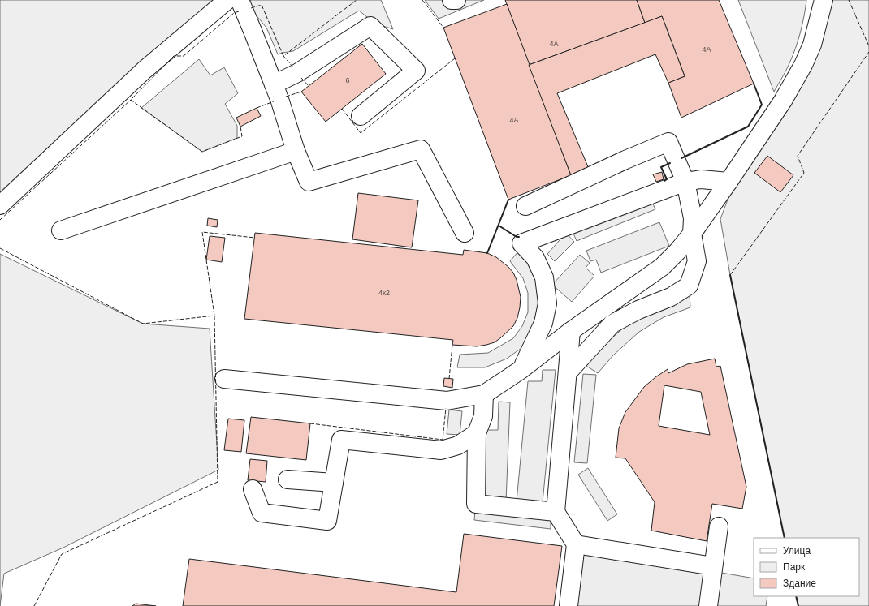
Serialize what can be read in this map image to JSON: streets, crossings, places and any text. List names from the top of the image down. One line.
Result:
{"house_numbers":["4А","4А","6","4А","4к2"],"legend":["Улица","Парк","Здание"]}
